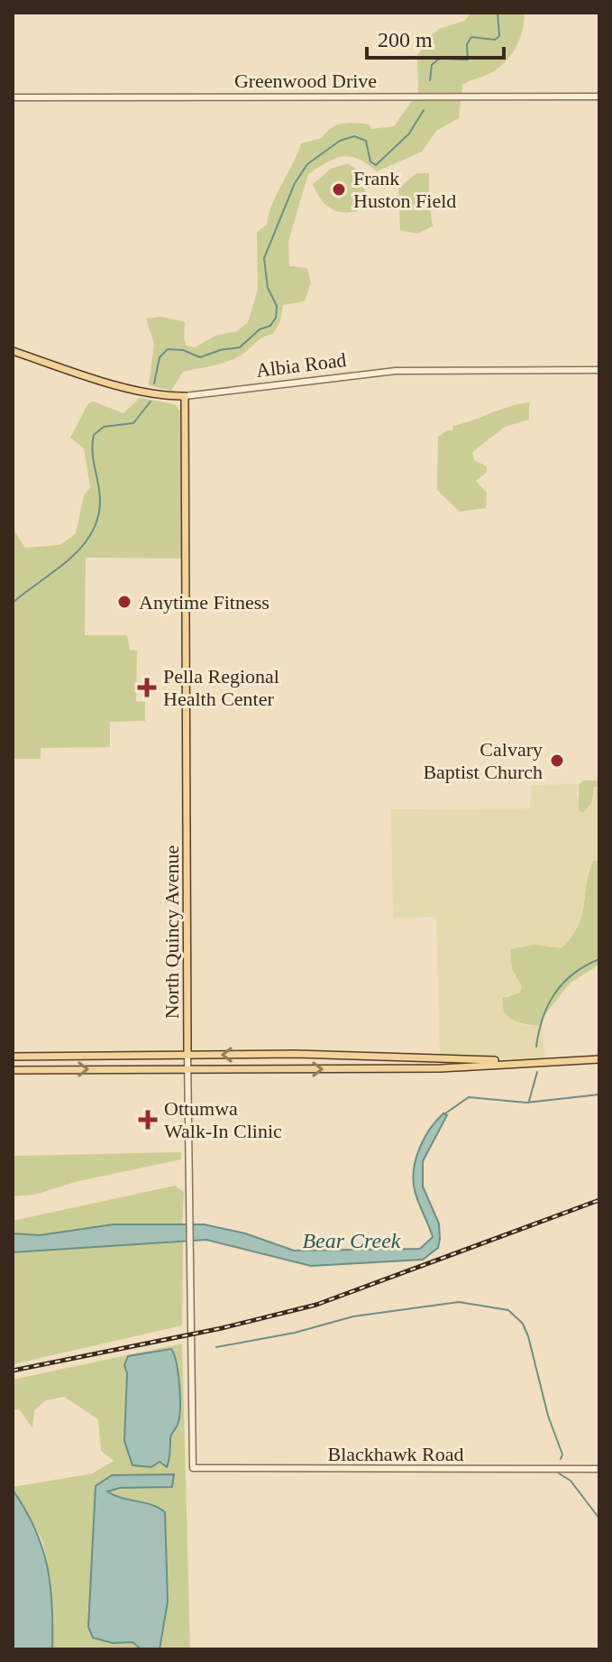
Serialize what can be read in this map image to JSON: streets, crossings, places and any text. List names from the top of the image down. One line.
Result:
{"streets":{"main road":["Albia Road","North Quincy Avenue"],"street":["Greenwood Drive","Blackhawk Road"]},"crossings":[["Albia Road","North Quincy Avenue"],["North Quincy Avenue","Blackhawk Road"]],"water":["Bear Creek"],"places":{"other":["Frank Huston Field","Anytime Fitness","Calvary Baptist Church"],"health":["Pella Regional Health Center","Ottumwa Walk-In Clinic"]},"scale_bar":"200 m"}
